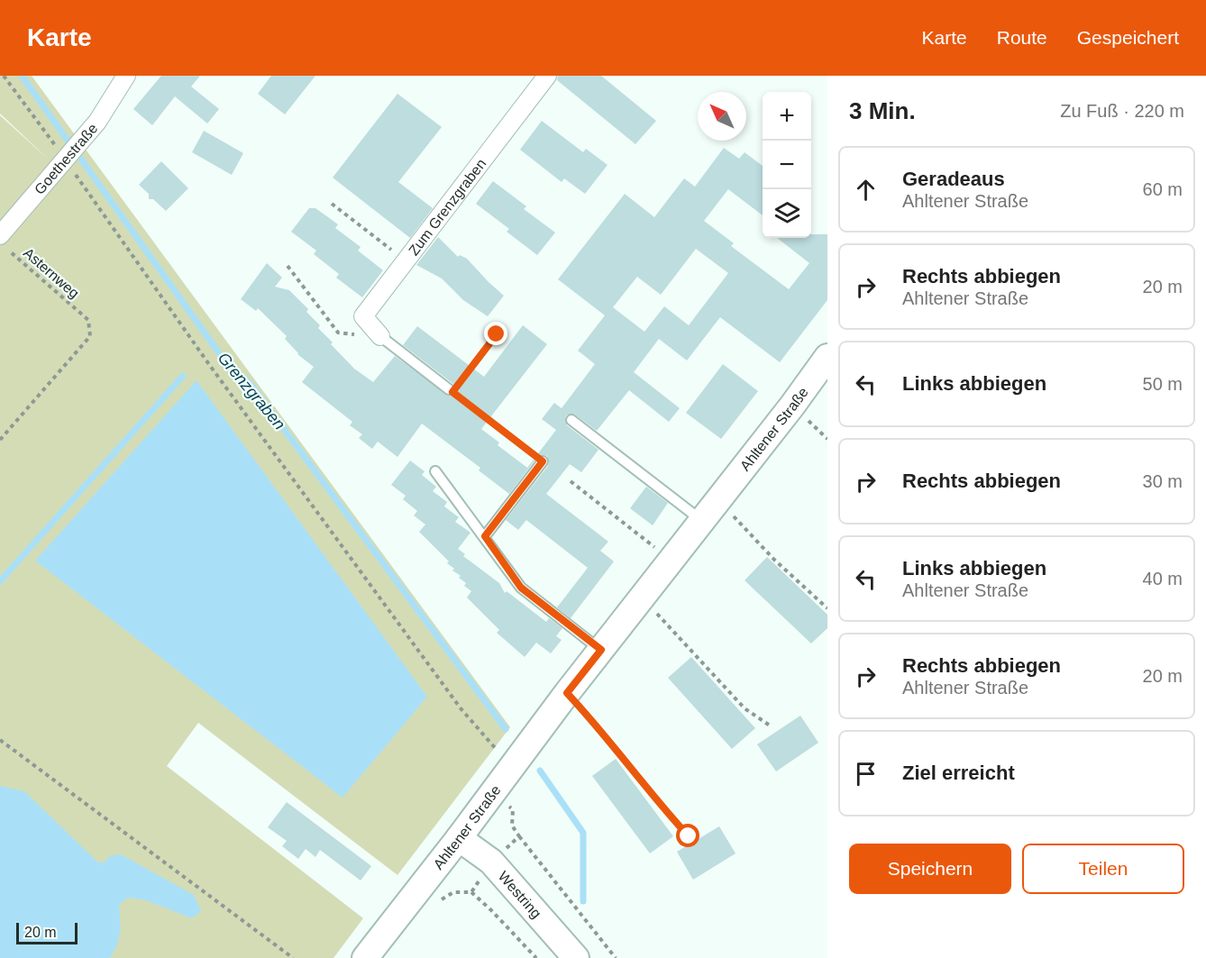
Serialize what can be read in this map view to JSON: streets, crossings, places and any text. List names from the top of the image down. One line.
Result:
{"streets":{"main road":["Ahltener Straße","Westring"],"street":["Goethestraße","Zum Grenzgraben"],"path":["Asternweg"]},"crossings":[["Goethestraße","Asternweg"],["Ahltener Straße","Westring"]],"water":["Grenzgraben"],"scale_bar":"20 m","north":"top left","page":{"header":"Karte","nav":["Karte","Route","Gespeichert"],"heading":["3 Min.","Zu Fuß · 220 m"],"map_buttons":["+","−"],"list":[["Geradeaus","Ahltener Straße","60 m"],["Rechts abbiegen","Ahltener Straße","20 m"],["Links abbiegen","50 m"],["Rechts abbiegen","30 m"],["Links abbiegen","Ahltener Straße","40 m"],["Rechts abbiegen","Ahltener Straße","20 m"],"Ziel erreicht"],"buttons":["Speichern","Teilen"],"scale":"20 m"}}
